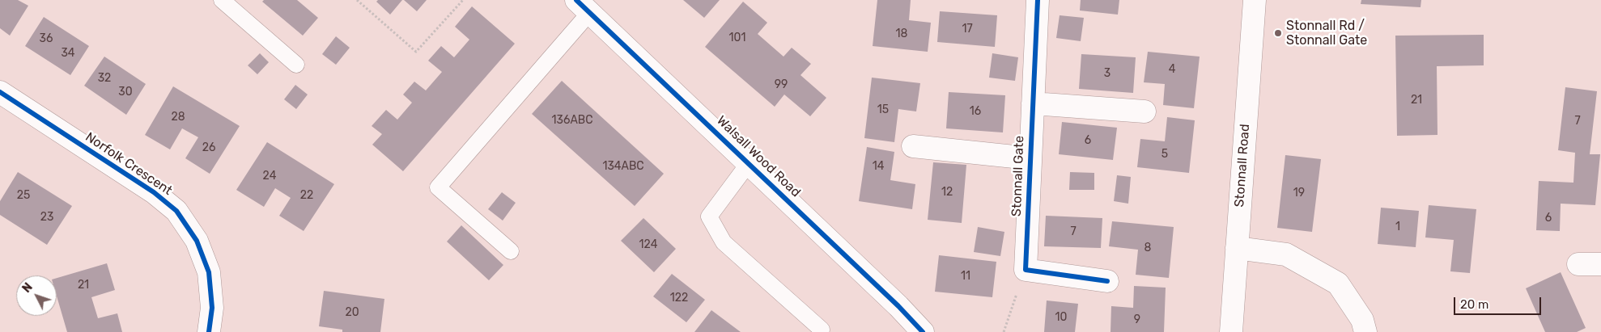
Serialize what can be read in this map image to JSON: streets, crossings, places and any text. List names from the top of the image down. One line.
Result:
{"streets":{"street":["Walsall Wood Road","Norfolk Crescent","Stonnall Road","Stonnall Gate"]},"places":["Stonnall Rd / Stonnall Gate"],"house_numbers":["17","18","101","36","34","4","3","32","99","30","21","15","16","28","136ABC","7","6","26","5","134ABC","14","24","12","19","25","22","23","6","1","7","124","8","11","21","122","20","10","9"],"scale_bar":"20 m","north":"top left"}
